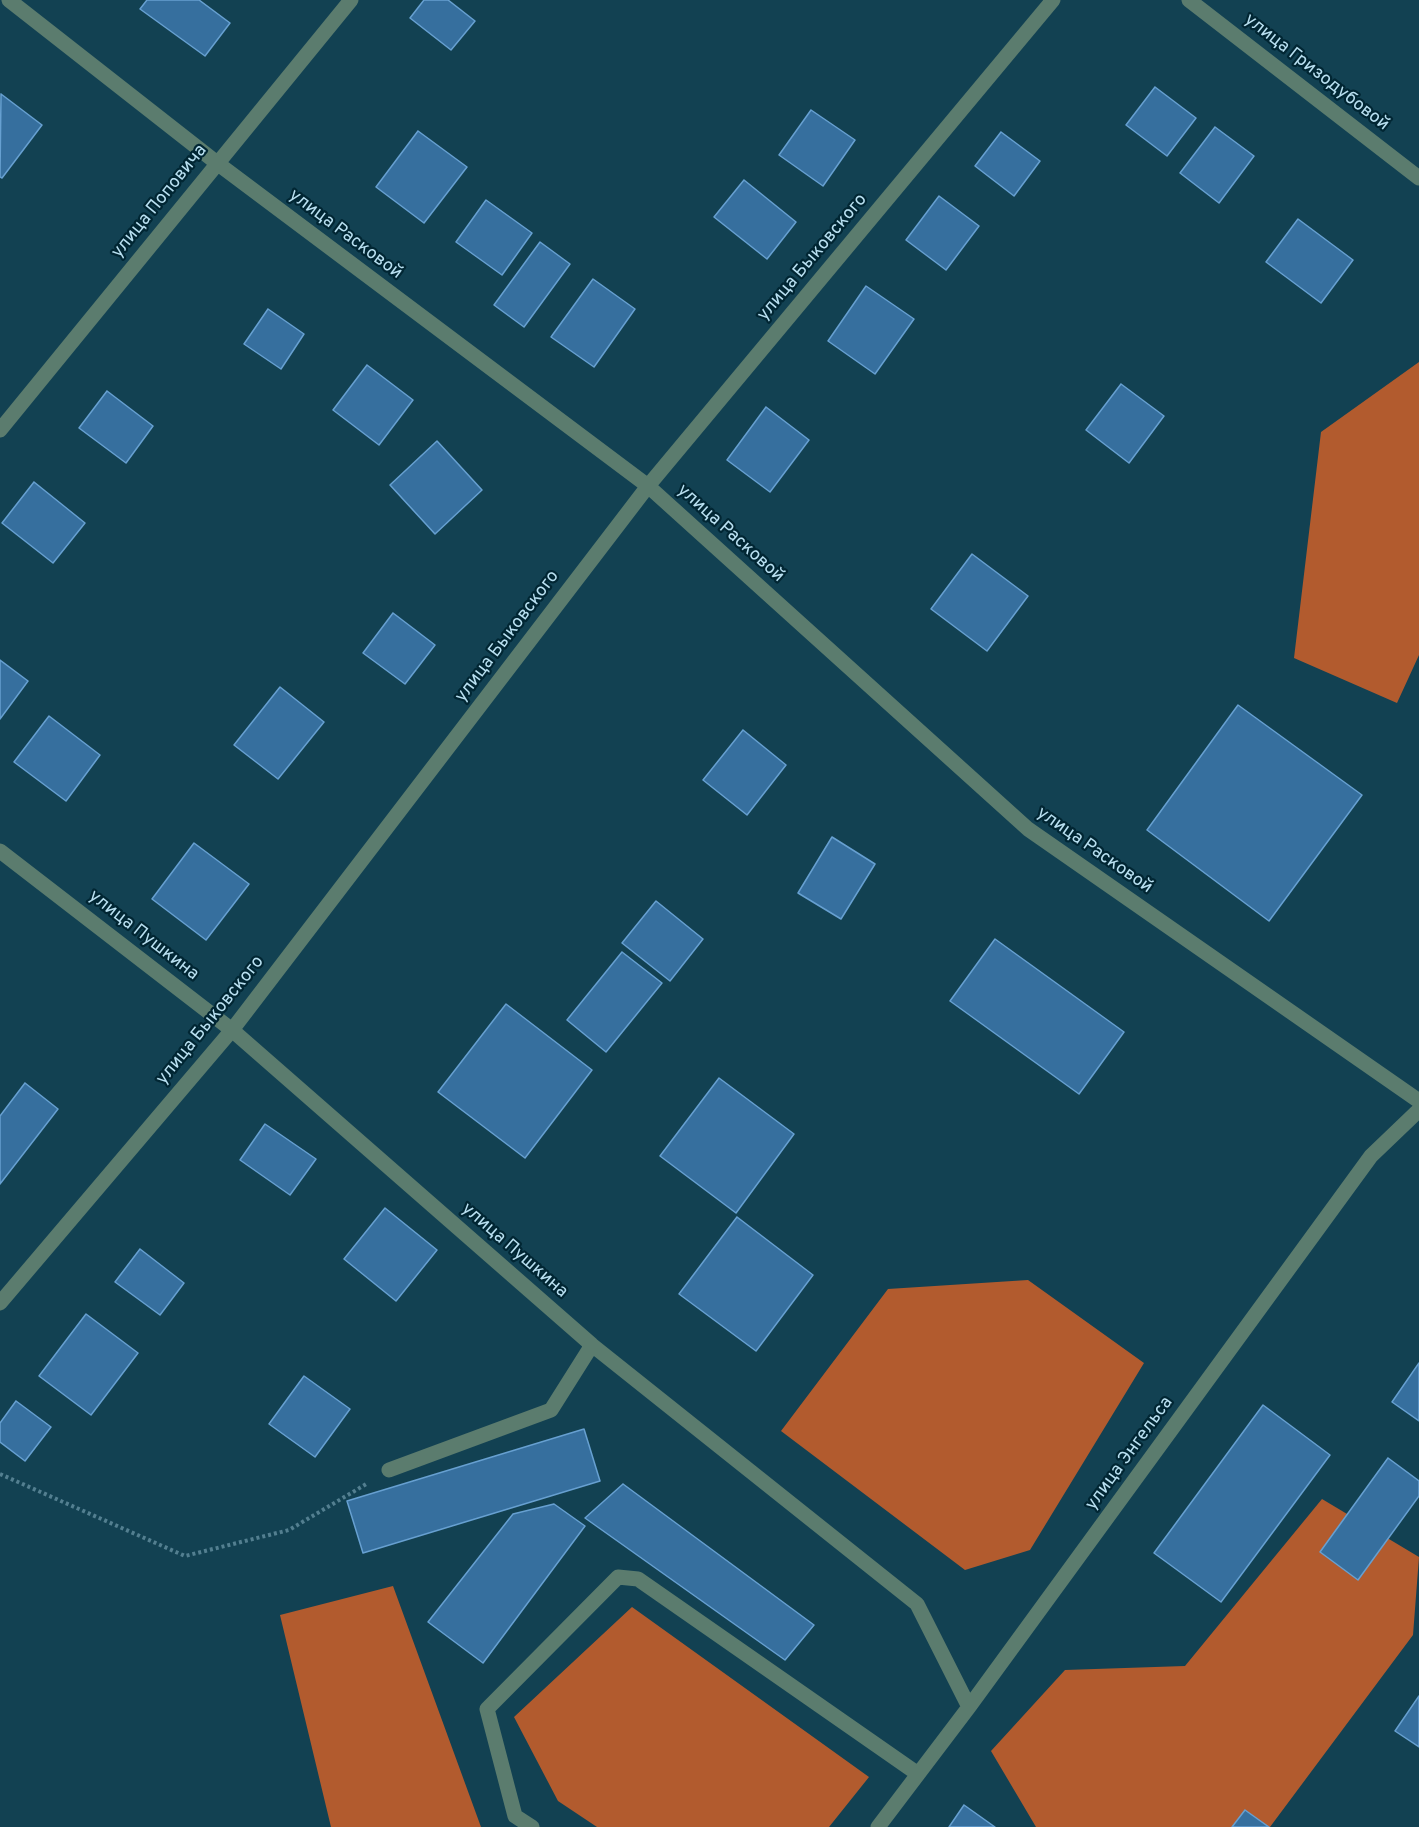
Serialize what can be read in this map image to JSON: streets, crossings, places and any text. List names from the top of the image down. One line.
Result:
{"streets":{"street":["улица Гризодубовой","улица Поповича","улица Расковой","улица Быковского","улица Пушкина","улица Энгельса"]},"crossings":[["улица Поповича","улица Расковой"],["улица Расковой","улица Быковского"],["улица Быковского","улица Пушкина"],["улица Пушкина","улица Энгельса"]]}
